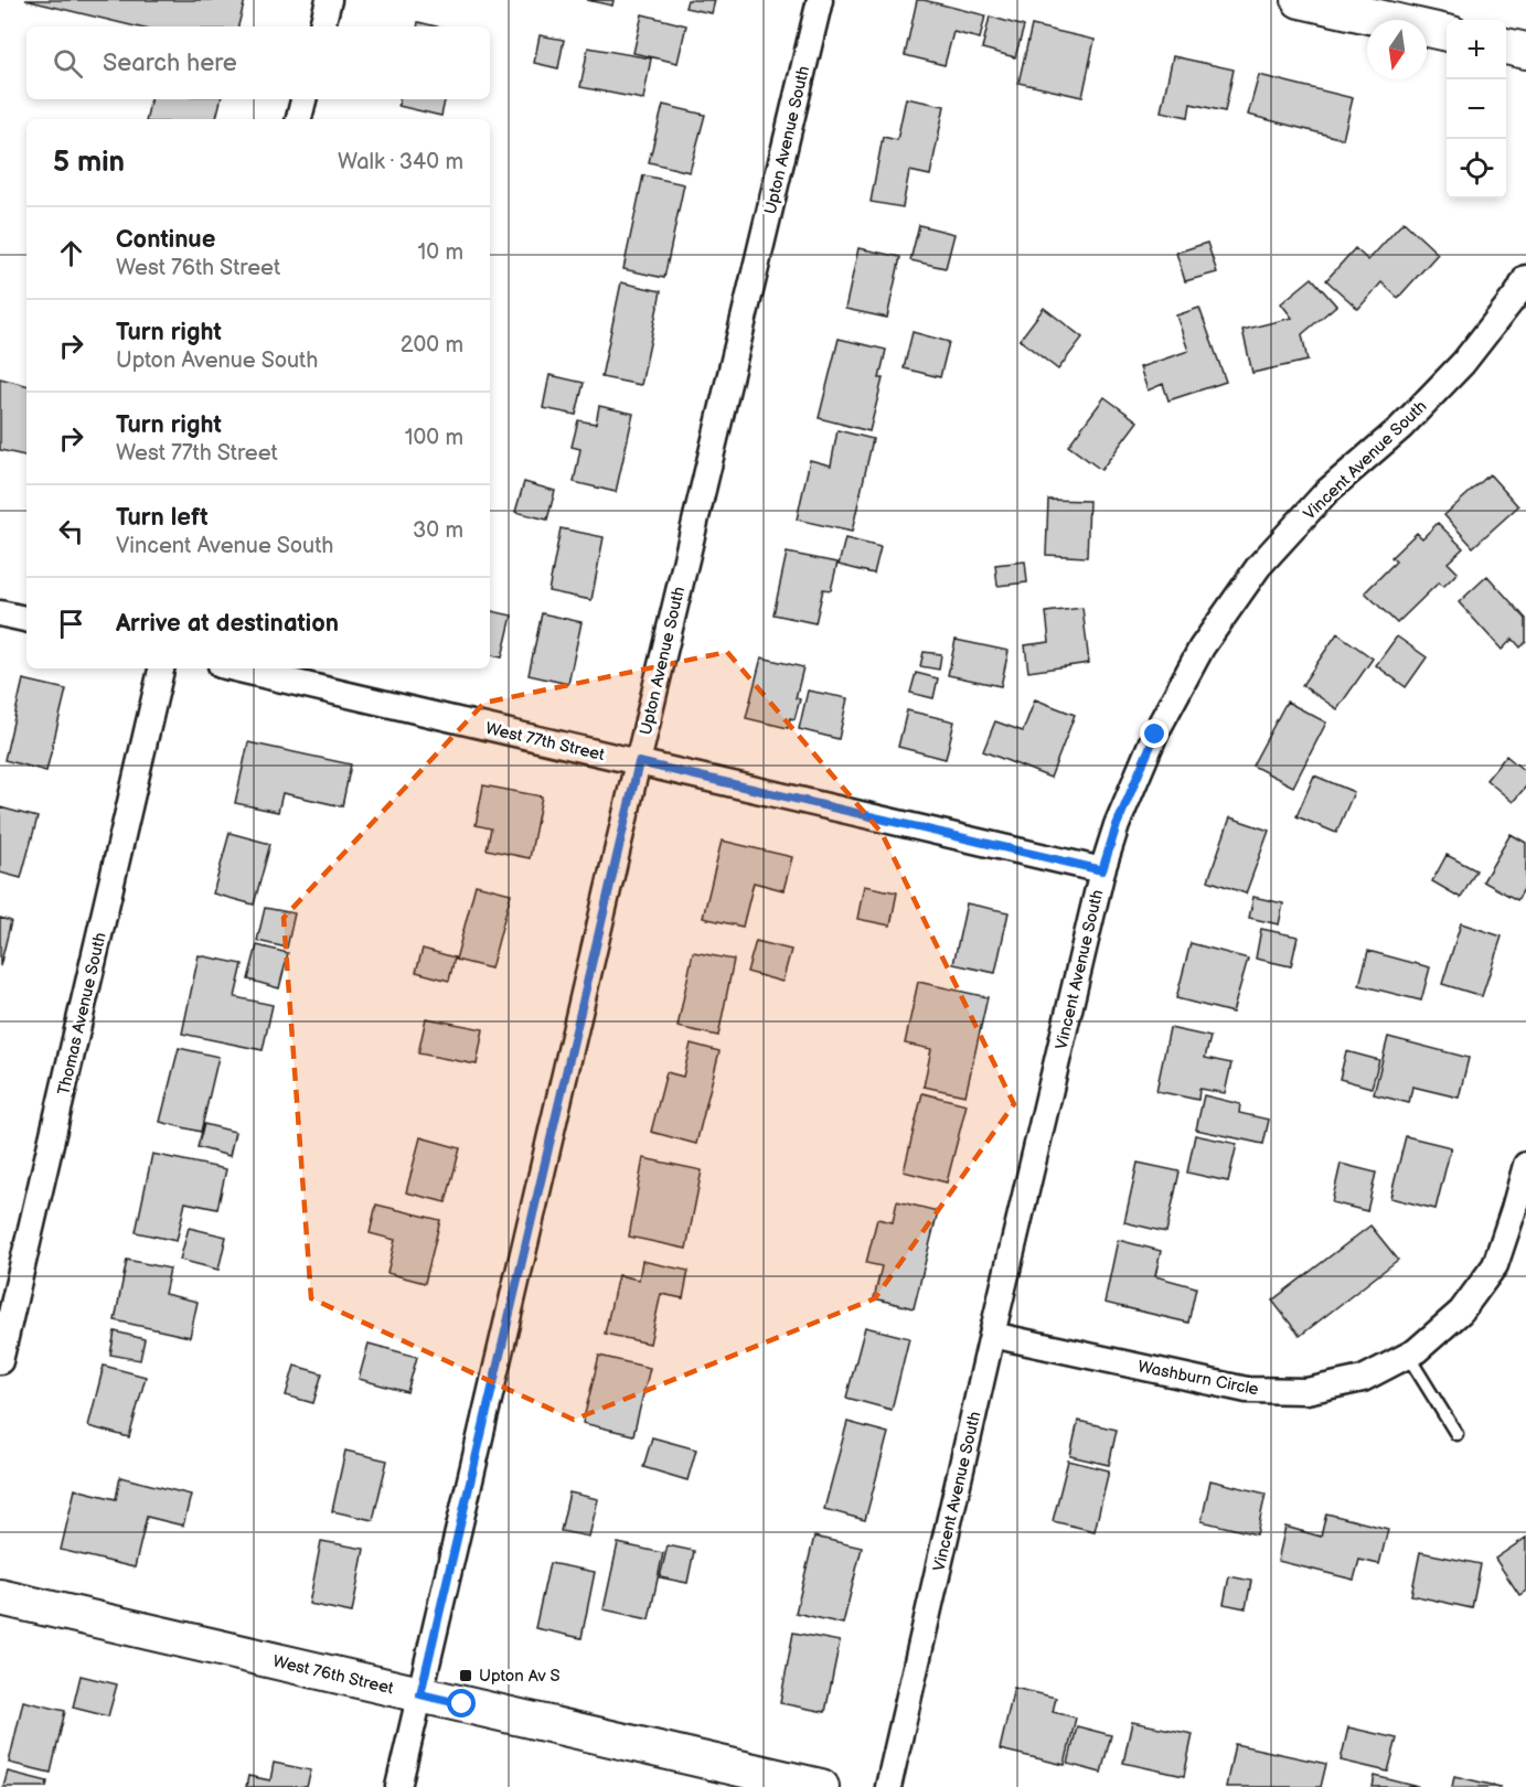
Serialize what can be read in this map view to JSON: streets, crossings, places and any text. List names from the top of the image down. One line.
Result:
{"streets":{"street":["Upton Avenue South","Vincent Avenue South","West 77th Street","Thomas Avenue South","Washburn Circle","West 76th Street"]},"crossings":[["Upton Avenue South","West 77th Street"],["Upton Avenue South","West 76th Street"],["Vincent Avenue South","West 77th Street"],["Vincent Avenue South","Washburn Circle"]],"places":{"transit":["Upton Av S"]},"north":"bottom","page":{"map_buttons":["+","−"],"search":"Search here","heading":["5 min","Walk · 340 m"],"list":[["Continue","West 76th Street","10 m"],["Turn right","Upton Avenue South","200 m"],["Turn right","West 77th Street","100 m"],["Turn left","Vincent Avenue South","30 m"],"Arrive at destination"]}}
